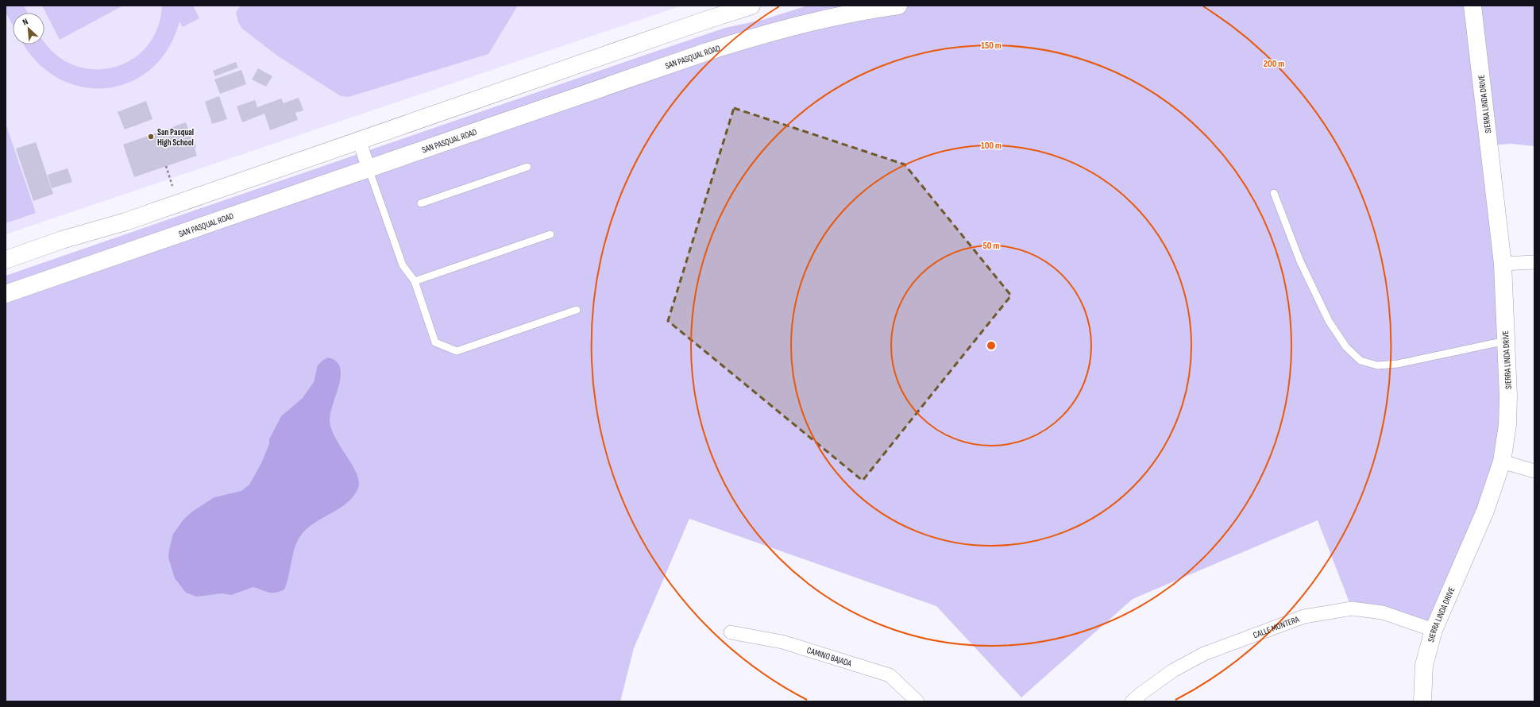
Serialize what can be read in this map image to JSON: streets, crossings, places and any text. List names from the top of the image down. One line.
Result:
{"streets":{"main road":["SAN PASQUAL ROAD","SIERRA LINDA DRIVE"],"street":["CALLE MONTERA","CAMINO BAJADA"]},"crossings":[["SIERRA LINDA DRIVE","CALLE MONTERA"]],"places":["San Pasqual High School"],"north":"top left","rings":["150 m","200 m","100 m","50 m"]}
